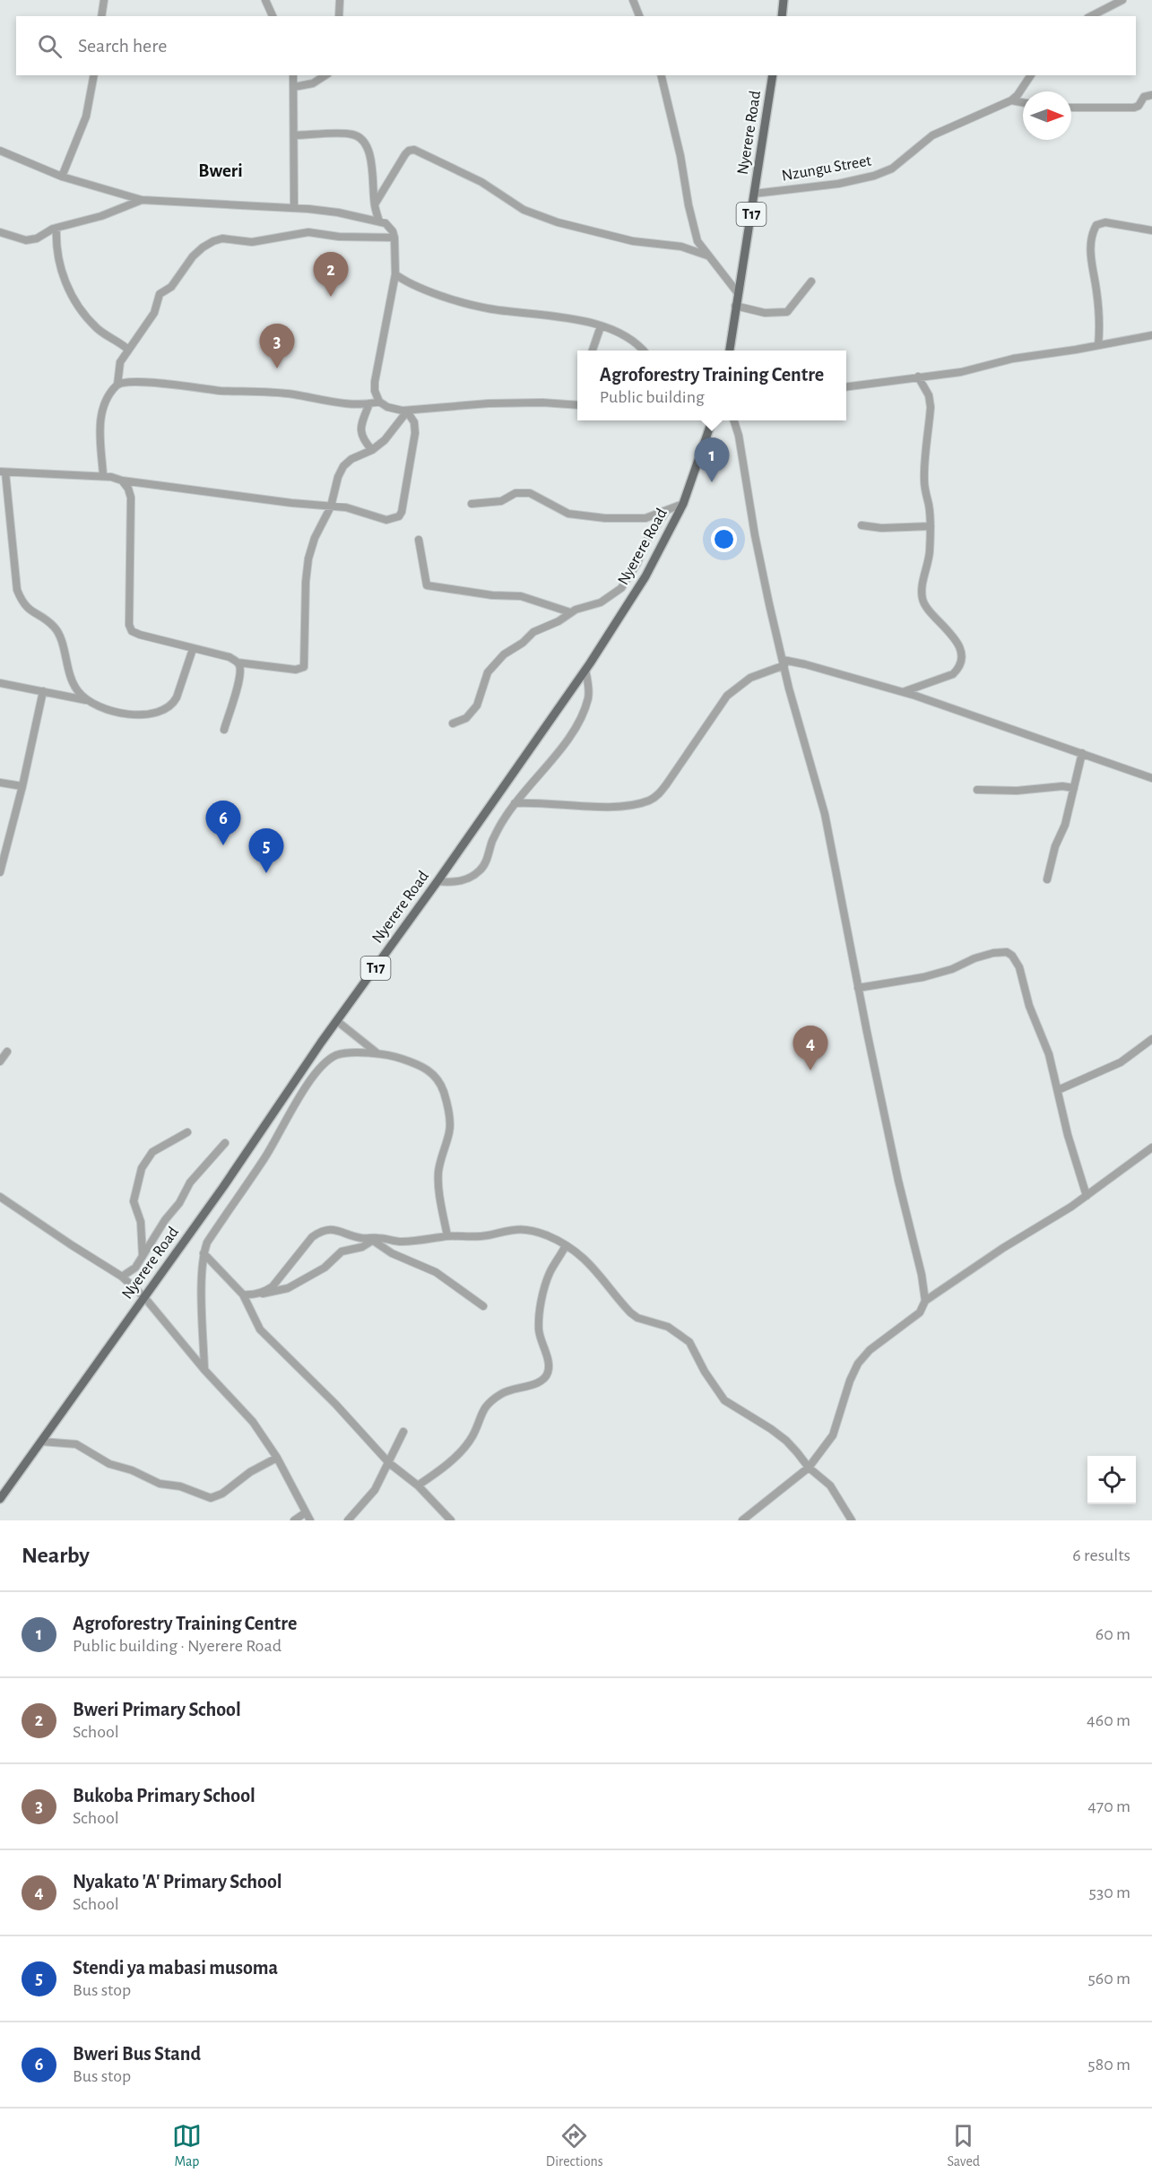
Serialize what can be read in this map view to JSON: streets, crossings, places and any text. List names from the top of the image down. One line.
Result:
{"streets":{"main road":["Nyerere Road","T17"],"street":["Nzungu Street"]},"crossings":[["Nyerere Road","Nzungu Street"]],"districts":["Bweri"],"north":"right","page":{"search":"Search here","pins":["2","3","1","6","5","4"],"popup":["Agroforestry Training Centre","Public building"],"heading":["Nearby","6 results"],"list":[{"mark":"1","name":"Agroforestry Training Centre","note":"Public building · Nyerere Road","value":"60 m"},{"mark":"2","name":"Bweri Primary School","note":"School","value":"460 m"},{"mark":"3","name":"Bukoba Primary School","note":"School","value":"470 m"},{"mark":"4","name":"Nyakato 'A' Primary School","note":"School","value":"530 m"},{"mark":"5","name":"Stendi ya mabasi musoma","note":"Bus stop","value":"560 m"},{"mark":"6","name":"Bweri Bus Stand","note":"Bus stop","value":"580 m"}],"nav":["Map","Directions","Saved"]}}
